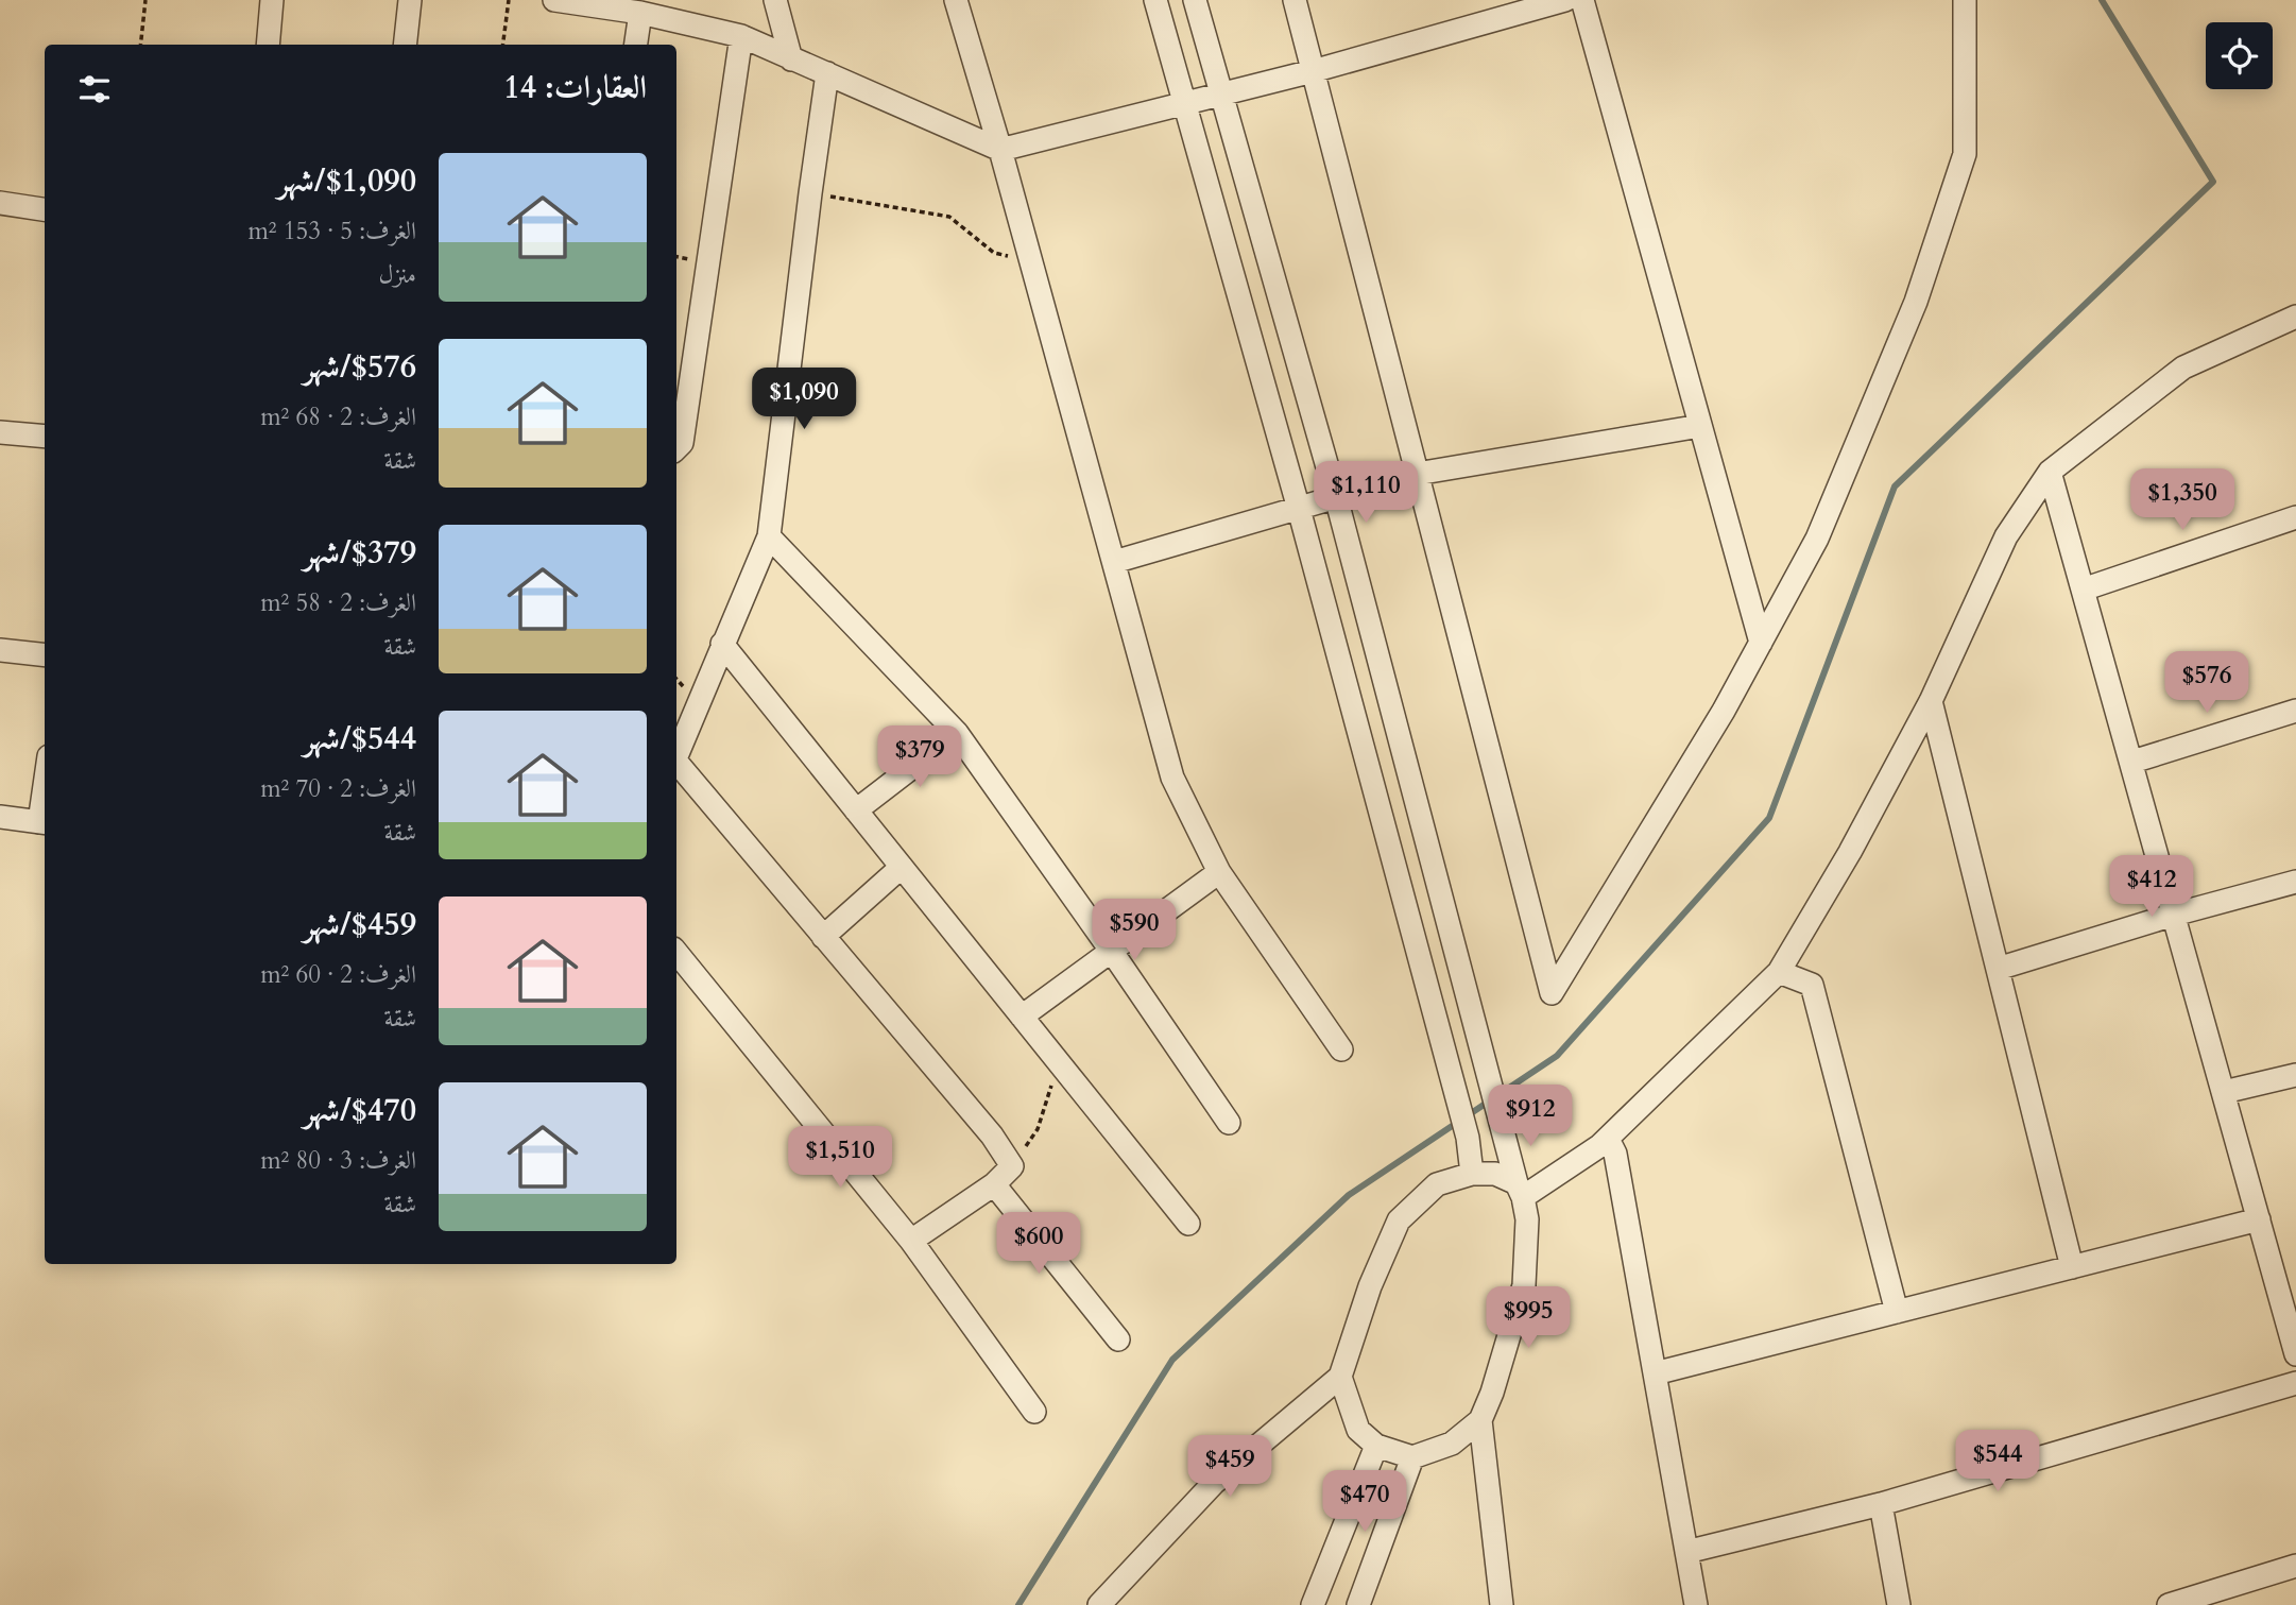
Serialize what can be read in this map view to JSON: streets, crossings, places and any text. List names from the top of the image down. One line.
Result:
{"page":{"heading":"العقارات: 14","list":[{"name":"$1,090/شهر","note":"الغرف: 5 · 153 m² · منزل"},{"name":"$576/شهر","note":"الغرف: 2 · 68 m² · شقة"},{"name":"$379/شهر","note":"الغرف: 2 · 58 m² · شقة"},{"name":"$544/شهر","note":"الغرف: 2 · 70 m² · شقة"},{"name":"$459/شهر","note":"الغرف: 2 · 60 m² · شقة"},{"name":"$470/شهر","note":"الغرف: 3 · 80 m² · شقة"}],"price":["$1,090","$1,110","$1,350","$576","$379","$412","$590","$912","$1,510","$600","$995","$544","$459","$470"]}}
